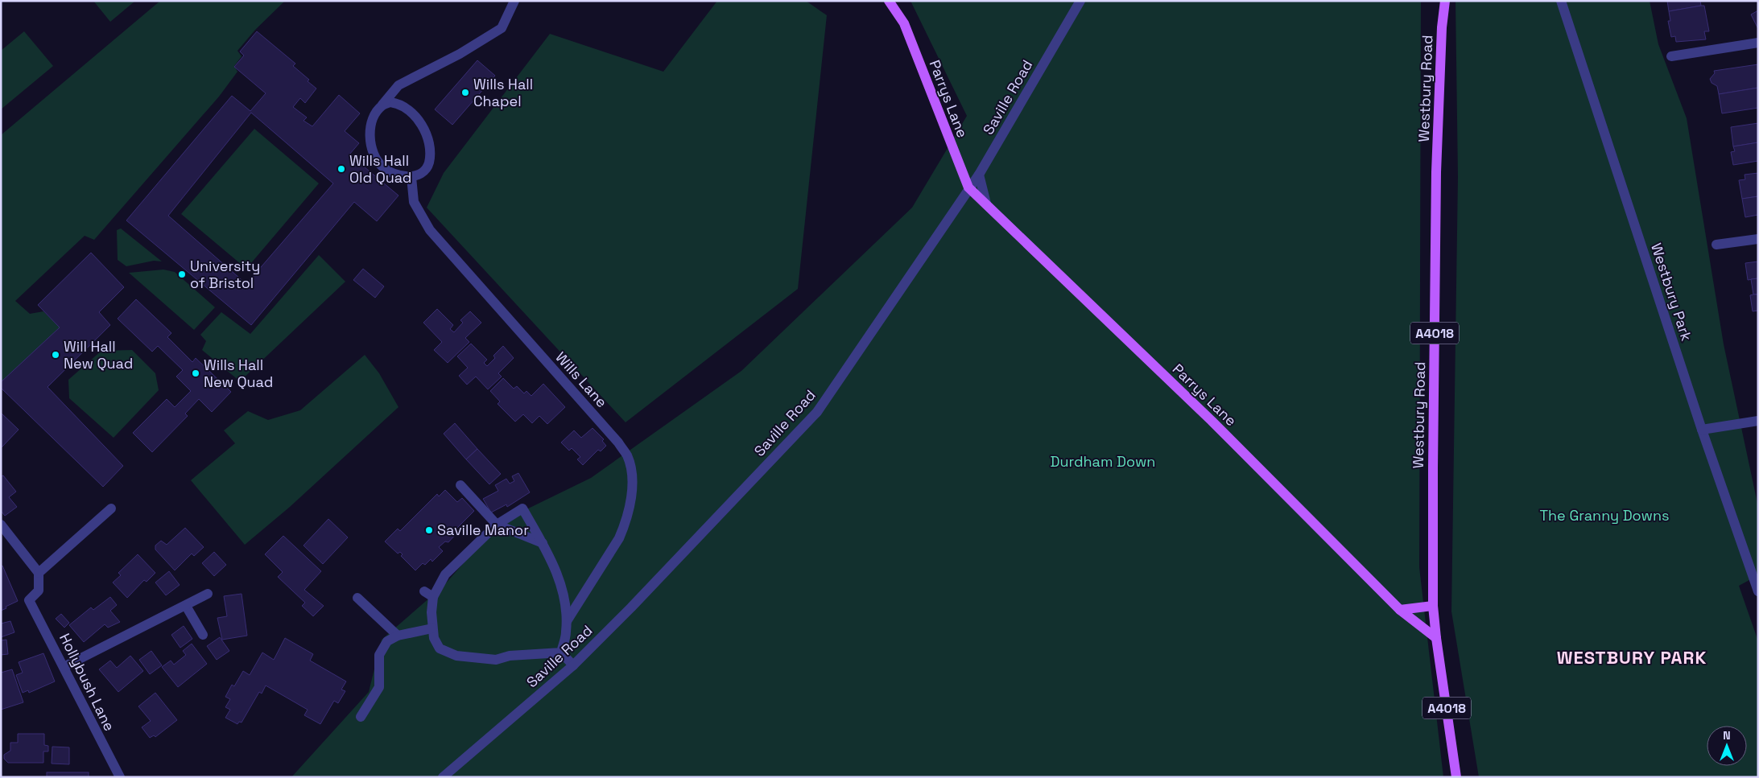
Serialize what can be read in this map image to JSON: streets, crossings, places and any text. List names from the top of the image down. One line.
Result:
{"streets":{"main road":["Westbury Road","Parrys Lane","A4018"],"street":["Saville Road","Westbury Park","Wills Lane","Hollybush Lane"]},"crossings":[["Westbury Road","Parrys Lane"],["Saville Road","Parrys Lane"]],"districts":["WESTBURY PARK"],"parks":["Durdham Down","The Granny Downs"],"places":["Wills Hall Chapel","Wills Hall Old Quad","University of Bristol","Will Hall New Quad","Wills Hall New Quad","Saville Manor"],"north":"top"}
